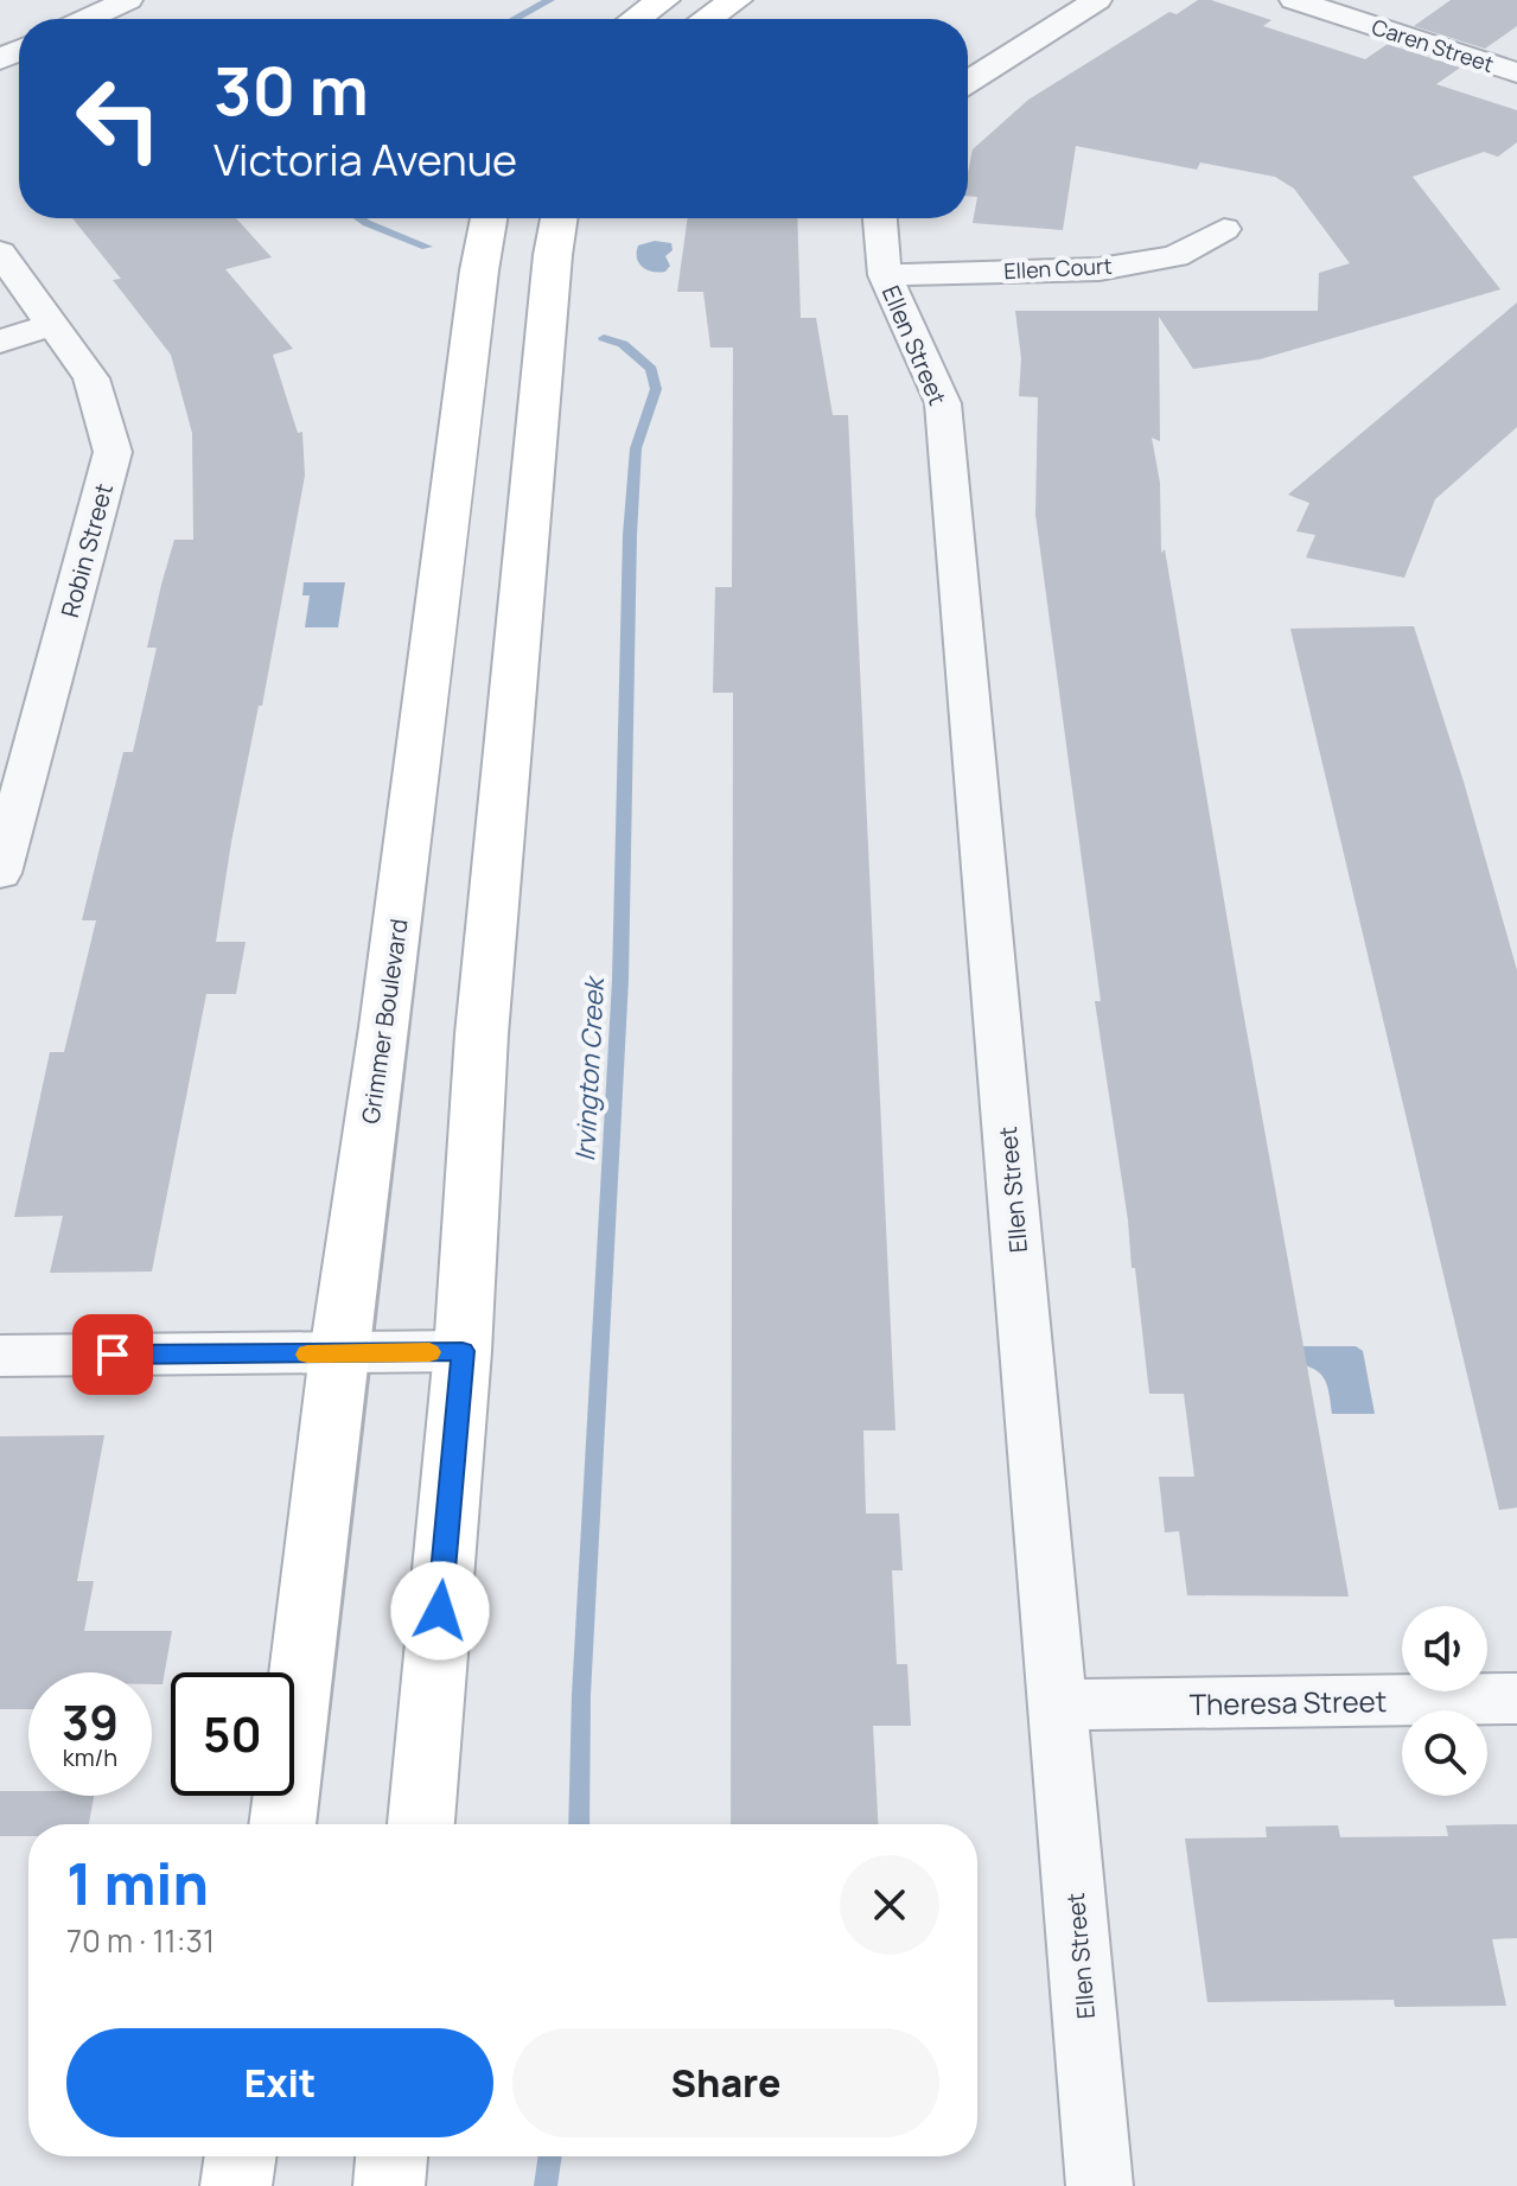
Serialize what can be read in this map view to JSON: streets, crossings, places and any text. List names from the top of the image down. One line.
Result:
{"streets":{"main road":["Grimmer Boulevard"],"street":["Caren Street","Ellen Court","Ellen Street","Robin Street","Theresa Street"]},"crossings":[["Ellen Court","Ellen Street"],["Ellen Street","Theresa Street"]],"water":["Irvington Creek"],"page":{"turn":["30 m","Victoria Avenue"],"speed":"39 km/h","limit":"50","heading":["1 min","70 m · 11:31"],"buttons":["Exit","Share"]}}
